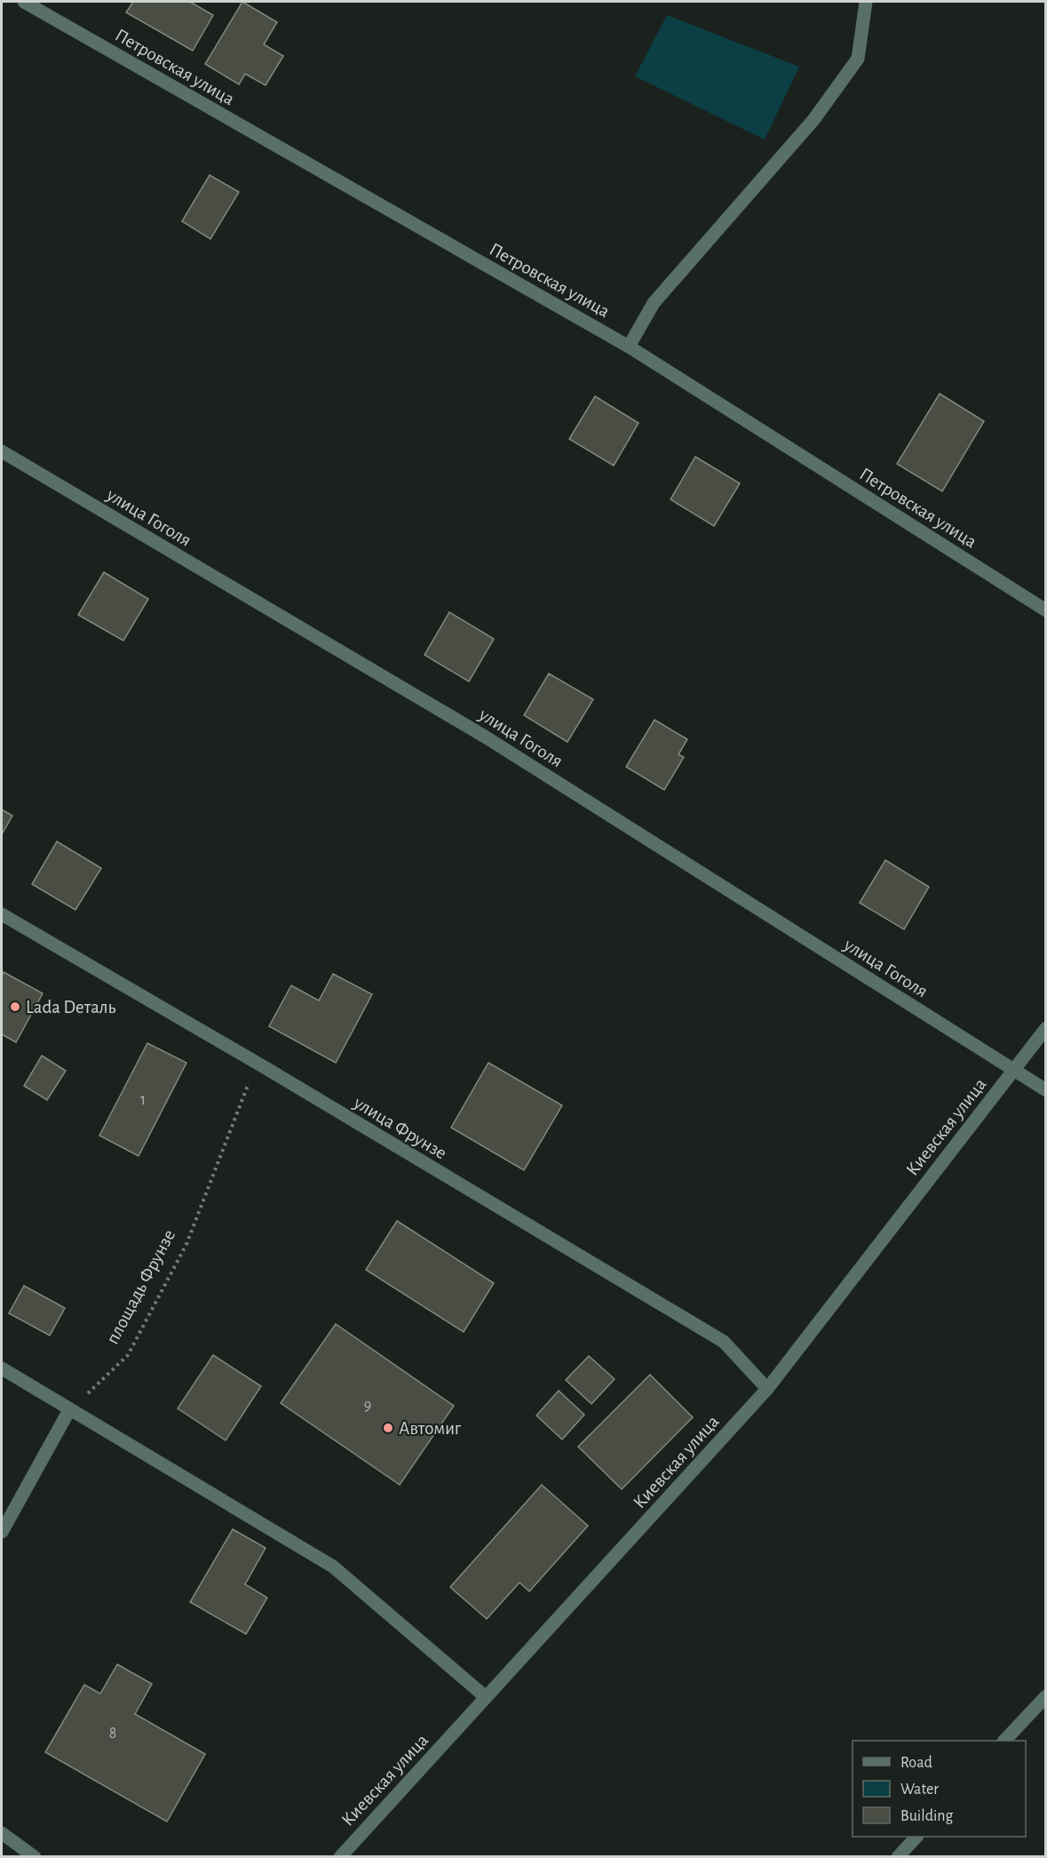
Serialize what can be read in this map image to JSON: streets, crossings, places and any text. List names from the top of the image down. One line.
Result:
{"streets":{"street":["Петровская улица","улица Гоголя","Киевская улица","улица Фрунзе"],"path":["площадь Фрунзе"]},"crossings":[["улица Гоголя","Киевская улица"],["Киевская улица","улица Фрунзе"],["улица Фрунзе","площадь Фрунзе"]],"places":["Lada Dеталь","Автомиг"],"house_numbers":["1","9","8"],"legend":["Road","Water","Building"]}
